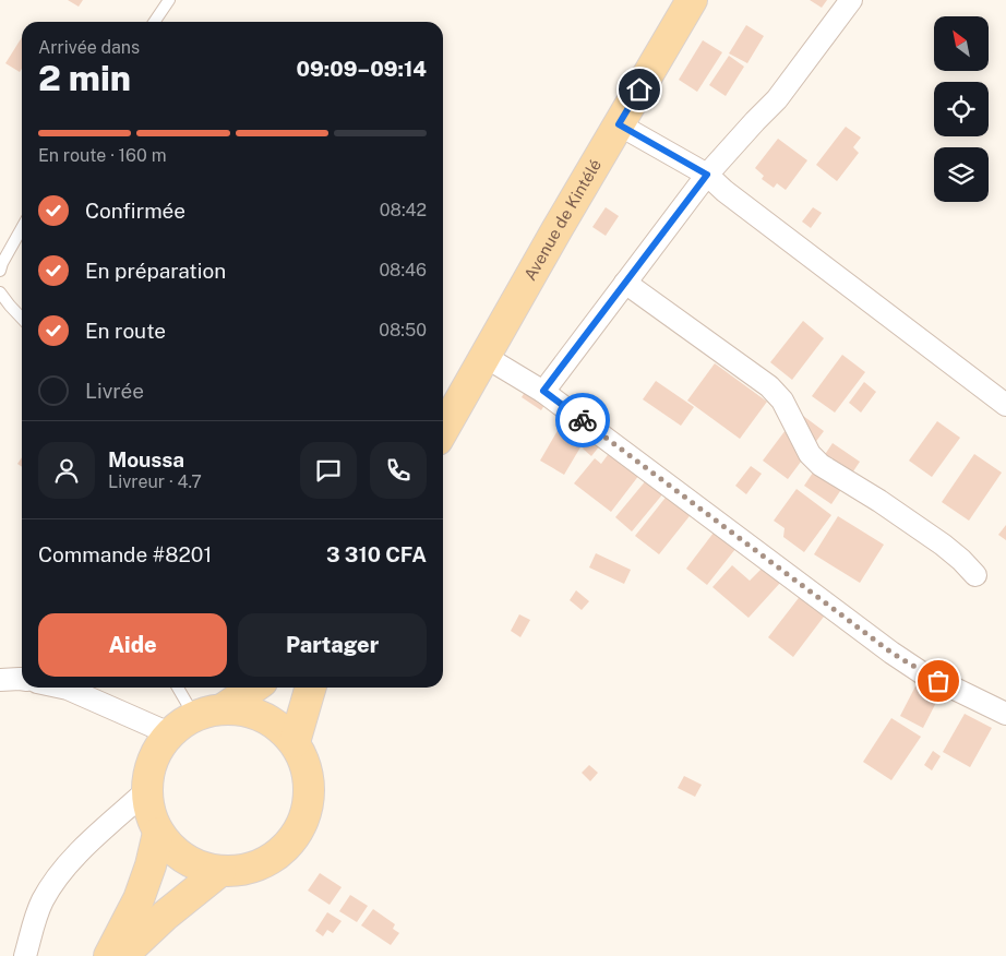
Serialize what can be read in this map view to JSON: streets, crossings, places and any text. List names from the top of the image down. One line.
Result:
{"streets":{"main road":["Avenue de Kintélé"]},"north":"top left","page":{"heading":["2 min","Arrivée dans","09:09–09:14"],"panel":["Moussa","Livreur · 4.7","Commande #8201","3 310 CFA"],"bar":"En route · 160 m","list":[["Confirmée","08:42"],["En préparation","08:46"],["En route","08:50"],"Livrée"],"buttons":["Aide","Partager"]}}
